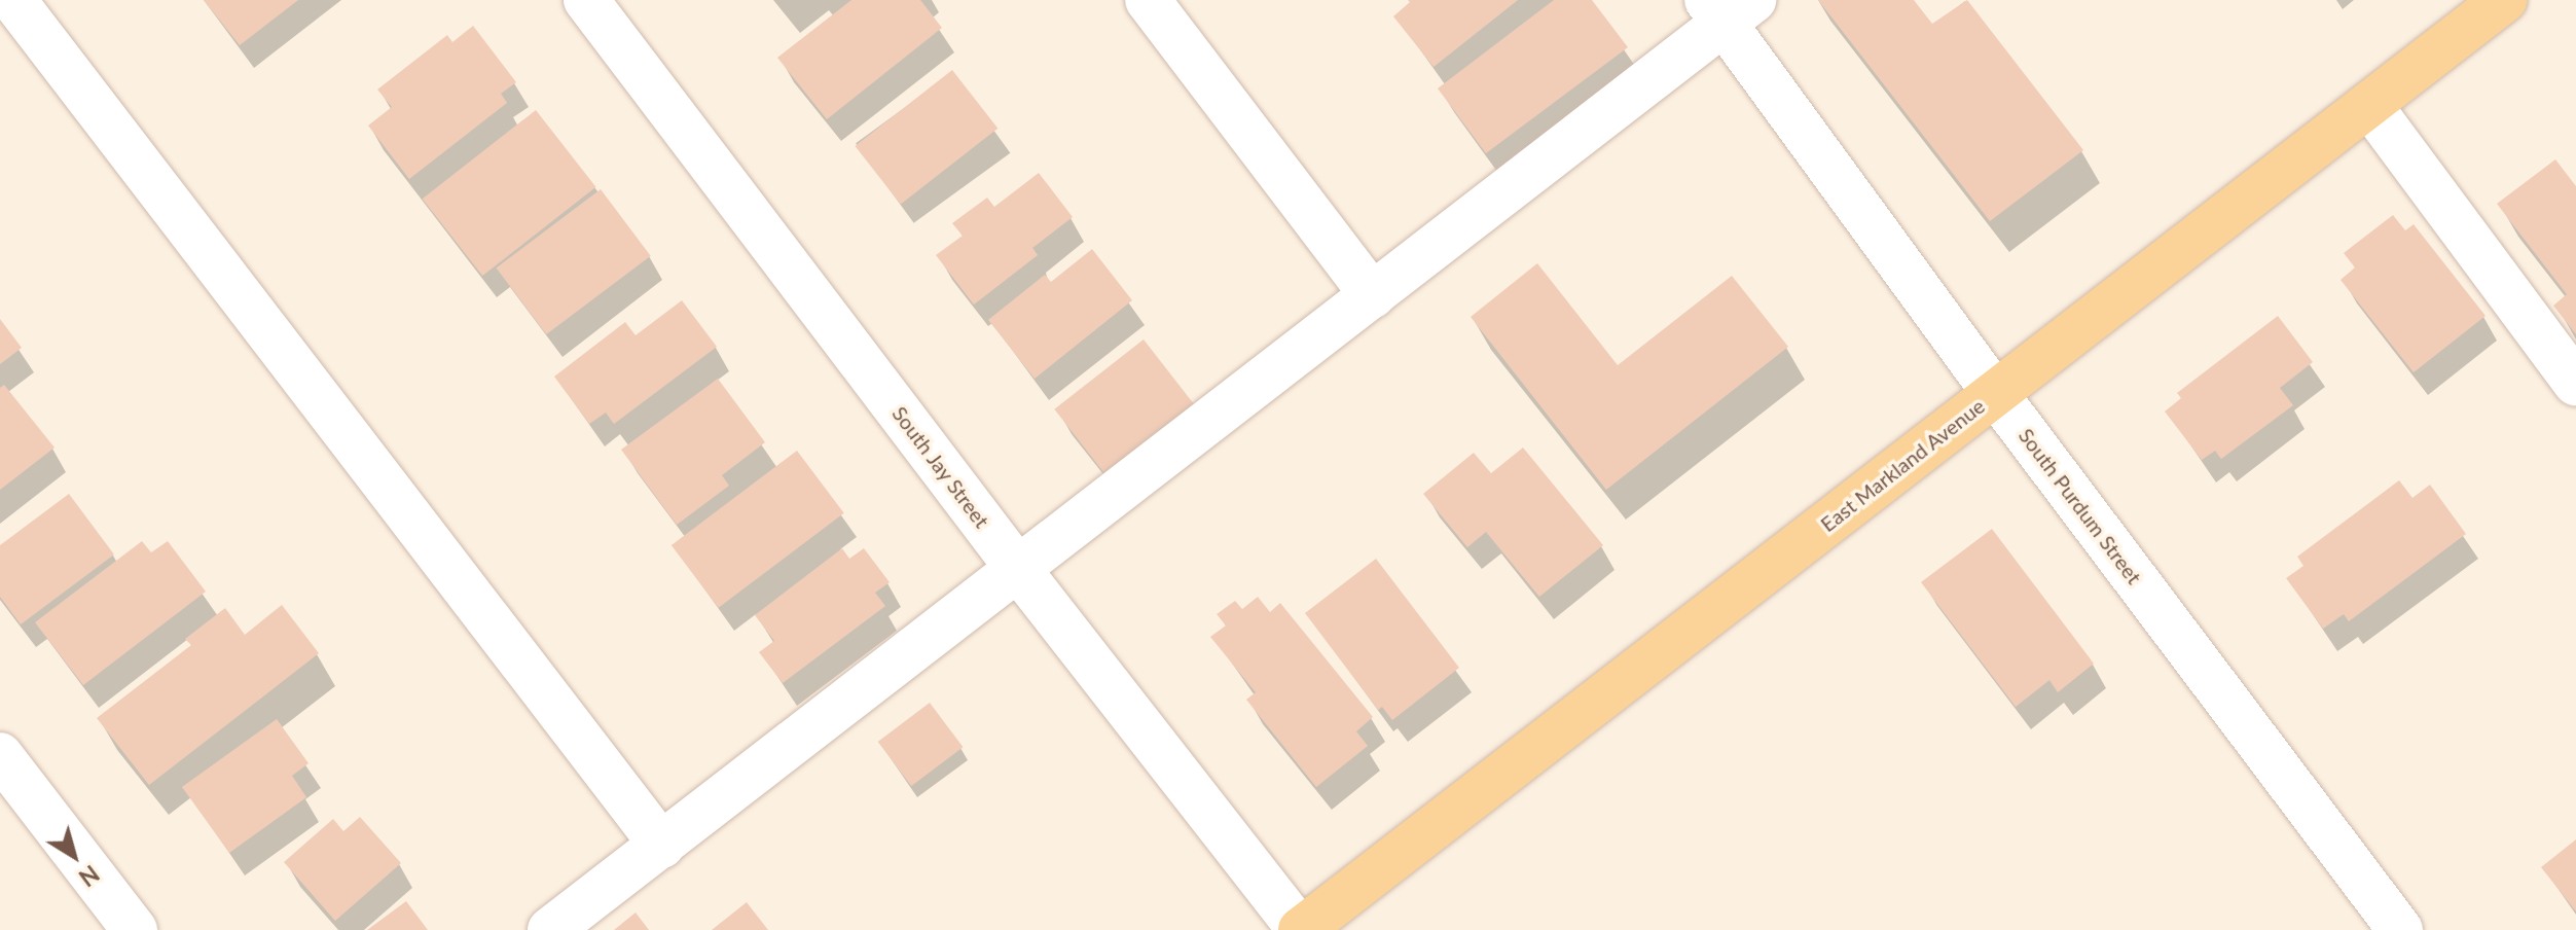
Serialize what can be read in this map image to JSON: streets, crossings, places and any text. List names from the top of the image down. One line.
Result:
{"streets":{"main road":["East Markland Avenue"],"street":["South Jay Street","South Purdum Street"]},"crossings":[["East Markland Avenue","South Jay Street"],["East Markland Avenue","South Purdum Street"]],"north":"bottom right"}
